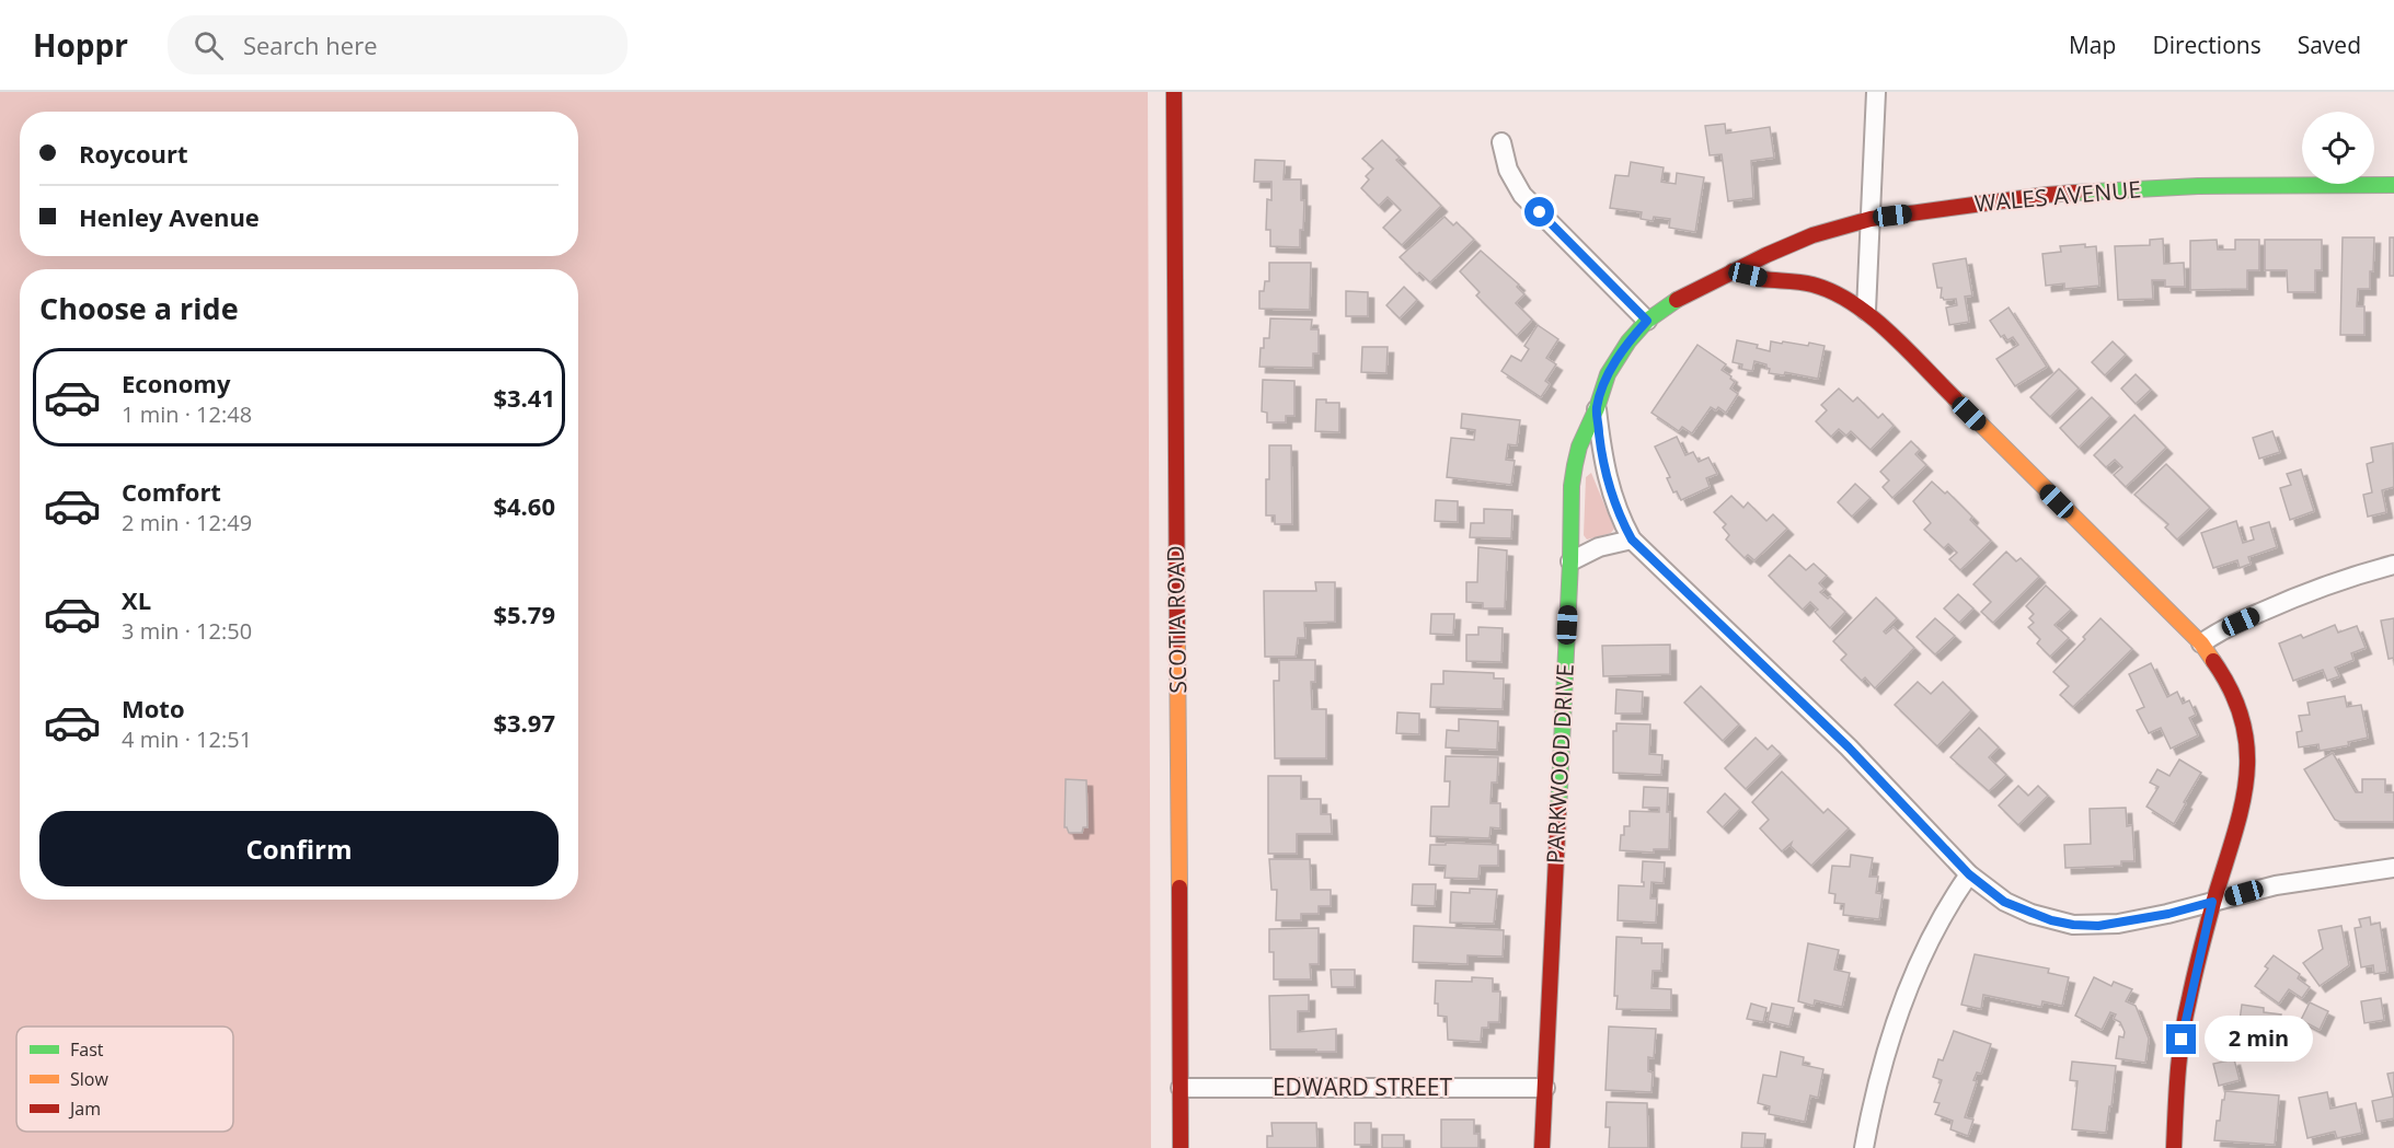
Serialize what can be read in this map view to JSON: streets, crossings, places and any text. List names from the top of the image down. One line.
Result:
{"streets":{"street":["WALES AVENUE","SCOTIA ROAD","PARKWOOD DRIVE","EDWARD STREET"]},"crossings":[["WALES AVENUE","PARKWOOD DRIVE"],["SCOTIA ROAD","EDWARD STREET"],["PARKWOOD DRIVE","EDWARD STREET"]],"legend":["Fast","Slow","Jam"],"page":{"header":"Hoppr","search":"Search here","nav":["Map","Directions","Saved"],"banner":["Roycourt","Henley Avenue"],"heading":"Choose a ride","list":[{"name":"Economy","note":"1 min · 12:48","value":"$3.41"},{"name":"Comfort","note":"2 min · 12:49","value":"$4.60"},{"name":"XL","note":"3 min · 12:50","value":"$5.79"},{"name":"Moto","note":"4 min · 12:51","value":"$3.97"}],"buttons":"Confirm","bubble":"2 min"}}
